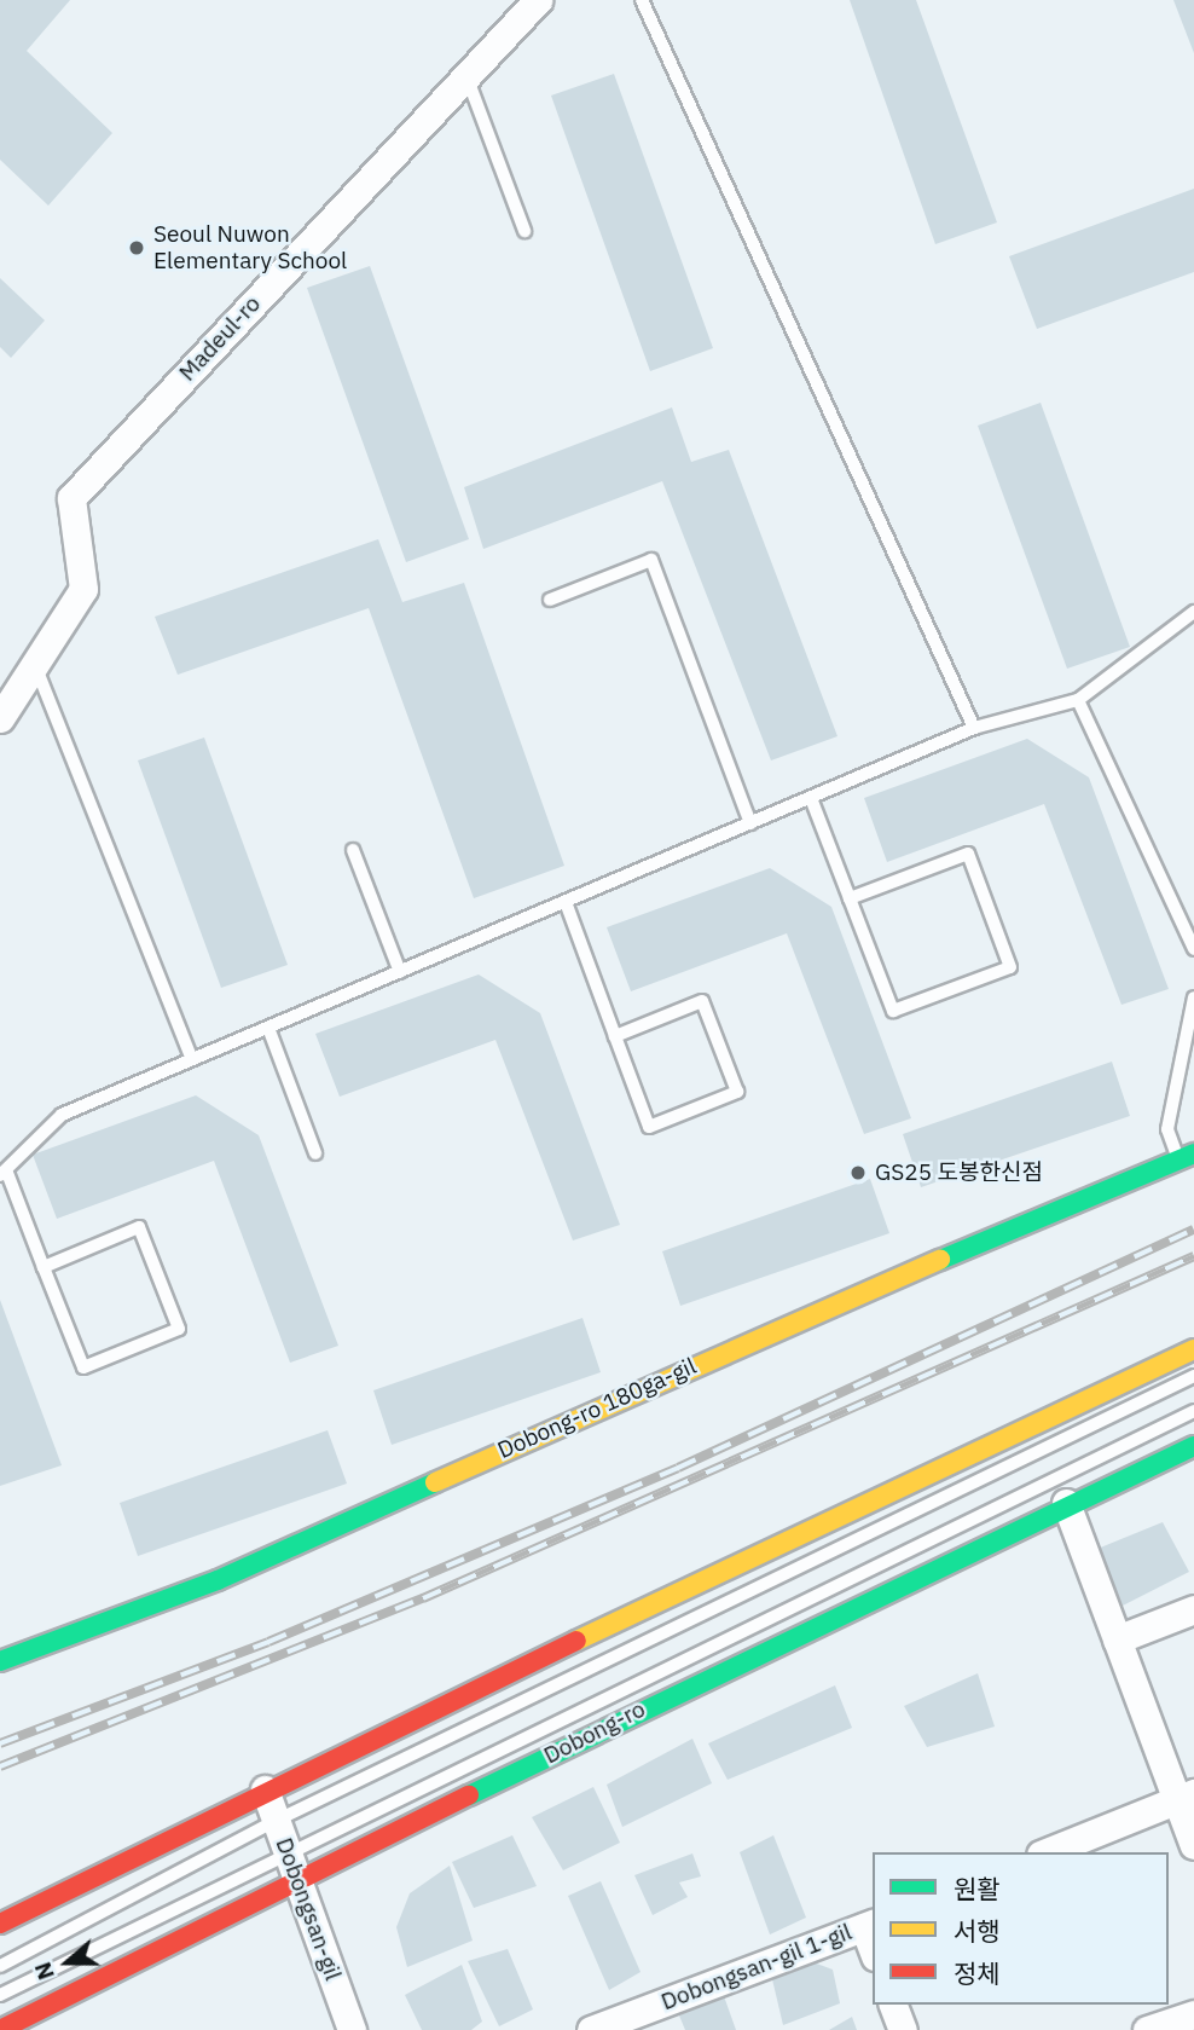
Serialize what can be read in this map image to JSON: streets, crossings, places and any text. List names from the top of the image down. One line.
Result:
{"streets":{"main road":["Dobong-ro 180ga-gil","Dobong-ro"],"street":["Madeul-ro","Dobongsan-gil","Dobongsan-gil 1-gil"]},"crossings":[["Dobong-ro","Dobongsan-gil"]],"places":["Seoul Nuwon Elementary School","GS25 도봉한신점"],"legend":["원활","서행","정체"],"north":"left"}
